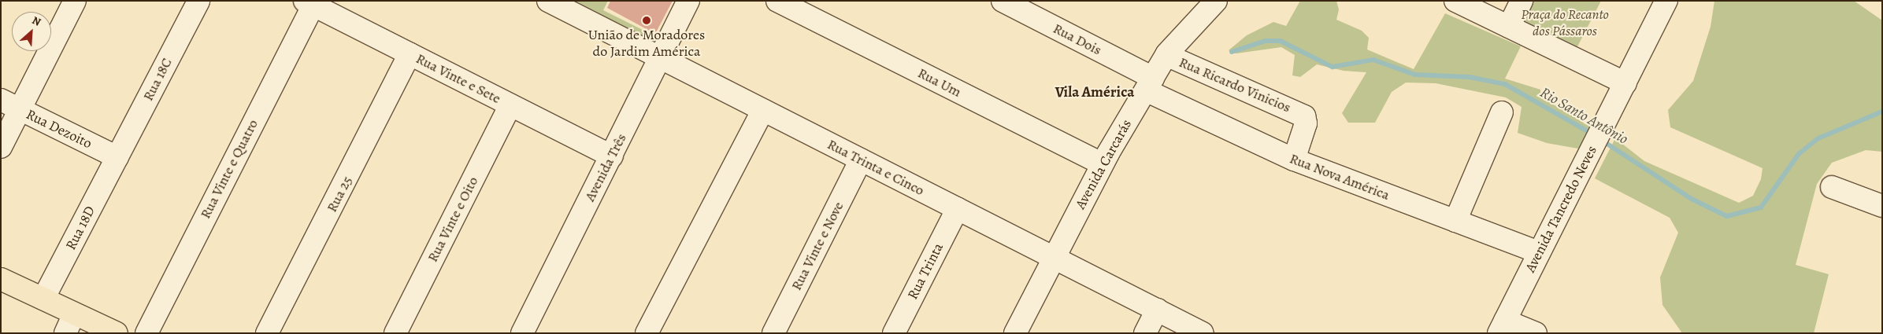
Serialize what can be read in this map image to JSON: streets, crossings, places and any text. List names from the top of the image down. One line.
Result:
{"streets":{"street":["Rua Dois","Rua Vinte e Sete","Rua 18C","Rua Um","Rua Ricardo Vinicios","Rua Dezoito","Avenida Carcarás","Avenida Três","Rua Trinta e Cinco","Rua Vinte e Quatro","Rua Nova América","Rua 25","Avenida Tancredo Neves","Rua Vinte e Oito","Rua 18D","Rua Vinte e Nove","Rua Trinta"]},"crossings":[["Rua Dois","Avenida Carcarás"],["Rua Dois","Rua Nova América"],["Rua Vinte e Sete","Avenida Três"],["Rua Vinte e Sete","Rua Vinte e Quatro"],["Rua Vinte e Sete","Rua 25"],["Rua Vinte e Sete","Rua Vinte e Oito"],["Rua 18C","Rua Dezoito"],["Rua 18C","Rua 18D"],["Rua Um","Avenida Carcarás"],["Rua Ricardo Vinicios","Avenida Carcarás"],["Rua Ricardo Vinicios","Rua Nova América"],["Rua Dezoito","Rua 18D"],["Avenida Carcarás","Rua Trinta e Cinco"],["Avenida Carcarás","Rua Nova América"],["Avenida Três","Rua Trinta e Cinco"],["Rua Trinta e Cinco","Rua Vinte e Nove"],["Rua Trinta e Cinco","Rua Trinta"],["Rua Nova América","Avenida Tancredo Neves"]],"districts":["Vila América"],"water":["Rio Santo Antônio"],"parks":["Praça do Recanto dos Pássaros"],"places":["União de Moradores do Jardim América"],"north":"top right"}
